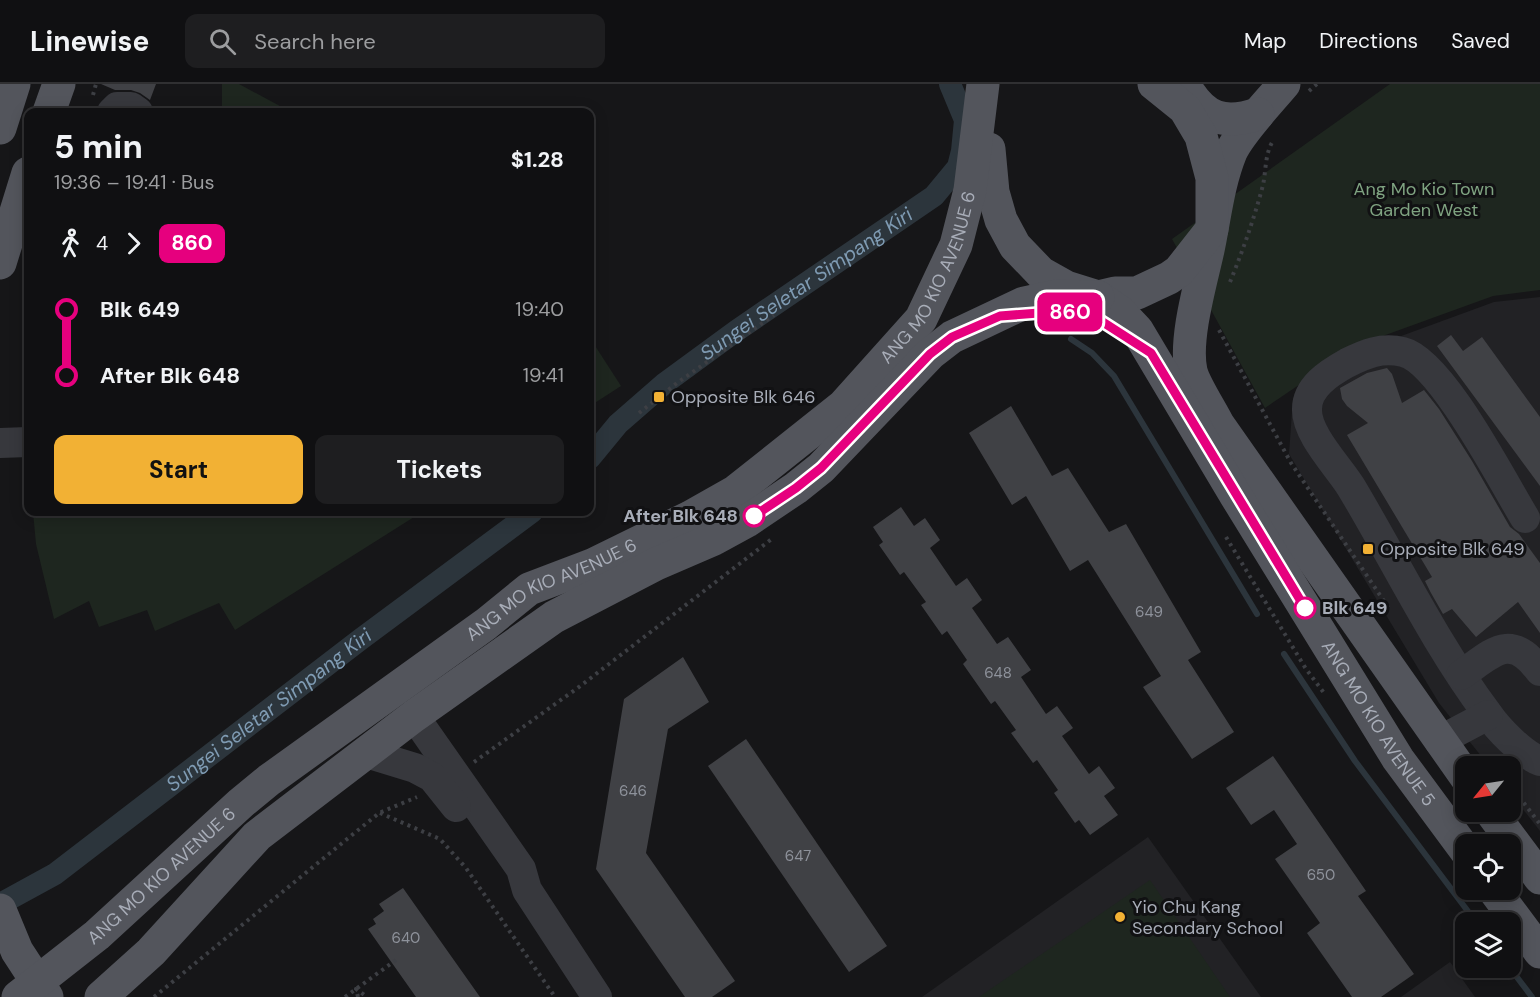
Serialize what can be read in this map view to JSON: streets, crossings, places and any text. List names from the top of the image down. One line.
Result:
{"streets":{"main road":["ANG MO KIO AVENUE 6","ANG MO KIO AVENUE 5"]},"crossings":[["ANG MO KIO AVENUE 6","ANG MO KIO AVENUE 5"]],"water":["Sungei Seletar Simpang Kiri"],"parks":["Ang Mo Kio Town Garden West"],"places":{"transit":["Opposite Blk 646","Opposite Blk 649"],"other":["After Blk 648","Blk 649","Yio Chu Kang Secondary School"]},"lines":["bus line 860"],"house_numbers":["649","648","646","647","650","640"],"north":"bottom left","page":{"header":"Linewise","search":"Search here","nav":["Map","Directions","Saved"],"on_map":"860","heading":["5 min","19:36 – 19:41 · Bus","$1.28"],"legs":["4","860"],"list":[{"name":"Blk 649","value":"19:40"},{"name":"After Blk 648","value":"19:41"}],"buttons":["Start","Tickets"]}}
